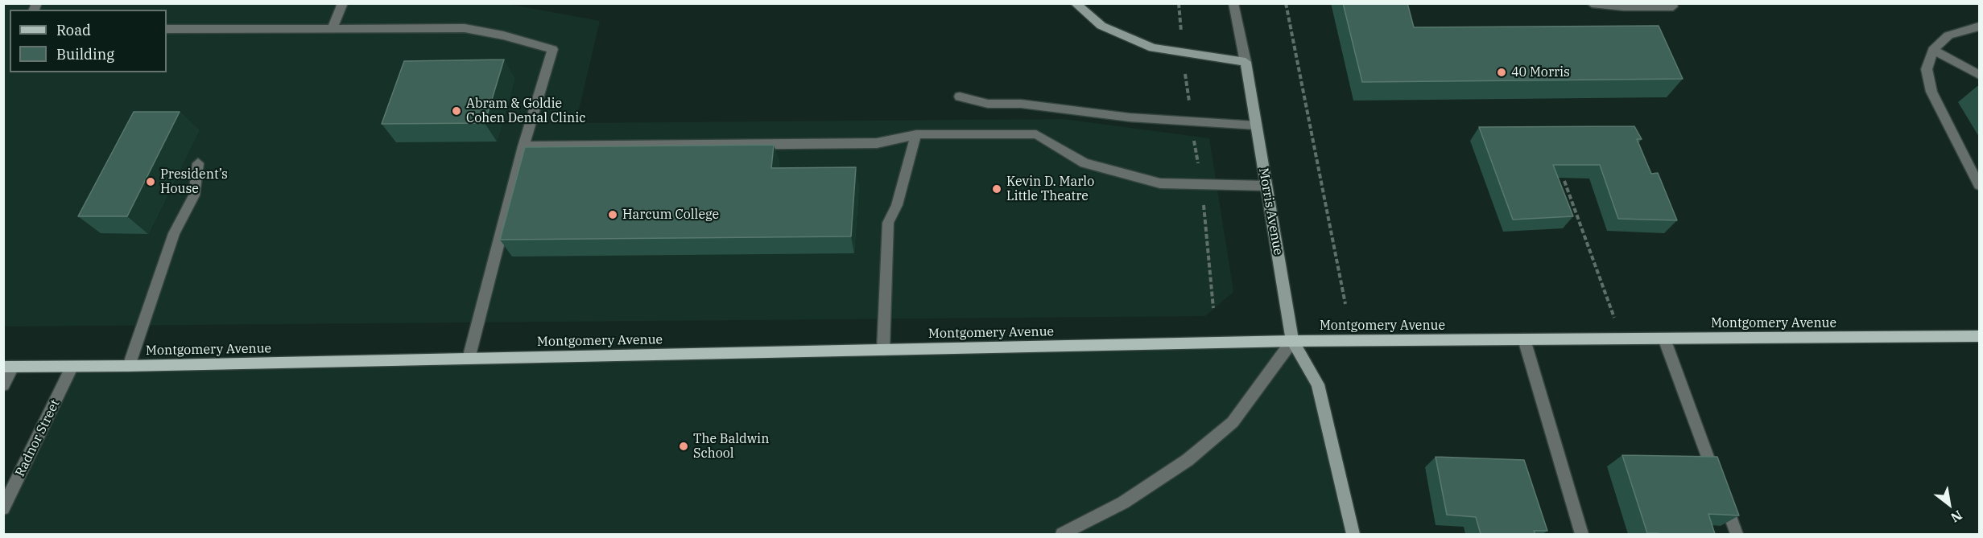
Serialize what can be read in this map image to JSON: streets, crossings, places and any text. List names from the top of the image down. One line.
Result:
{"streets":{"main road":["Montgomery Avenue"],"street":["Morris Avenue","Radnor Street"]},"crossings":[["Morris Avenue","Montgomery Avenue"],["Montgomery Avenue","Radnor Street"]],"places":["40 Morris","Abram & Goldie Cohen Dental Clinic","President’s House","Kevin D. Marlo Little Theatre","Harcum College","The Baldwin School"],"legend":["Road","Building"],"north":"bottom right"}
